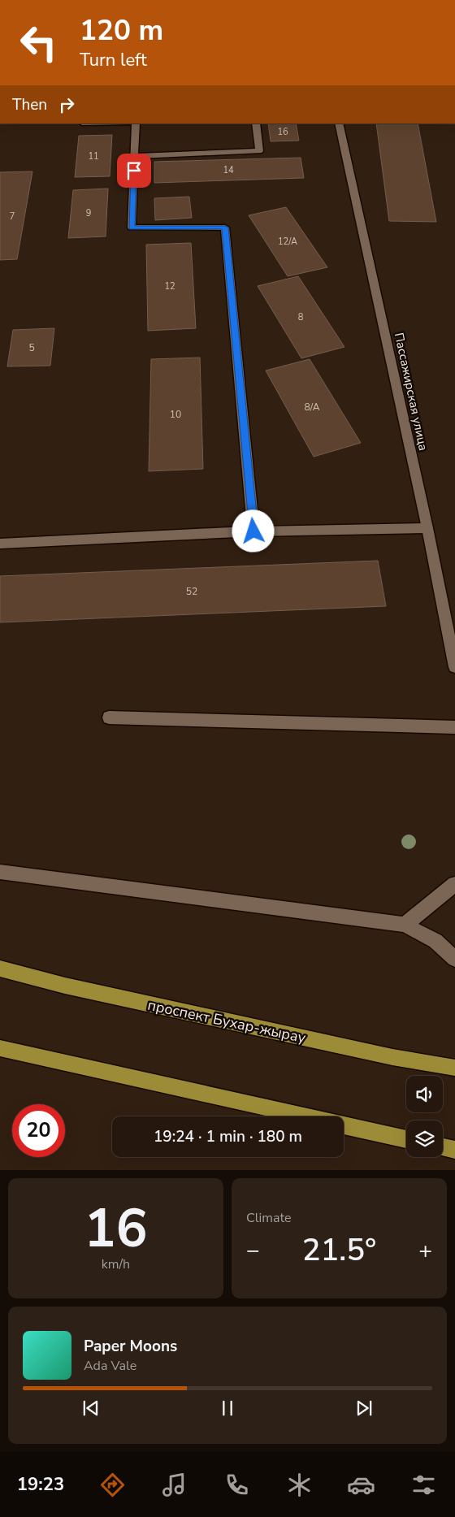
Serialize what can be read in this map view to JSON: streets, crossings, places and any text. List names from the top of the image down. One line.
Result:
{"streets":{"main road":["проспект Бухар-жырау"],"street":["Пассажирская улица"]},"house_numbers":["16","11","14","9","7","12/А","12","8","5","8/А","10","52"],"page":{"turn":["120 m","Turn left"],"then":"Then","limit":"20","trip":"19:24 · 1 min · 180 m","tile":[["16","km/h"],"Climate"],"heat":["−","21.5°","+"],"song":["Paper Moons","Ada Vale"],"tabs":"19:23"}}
